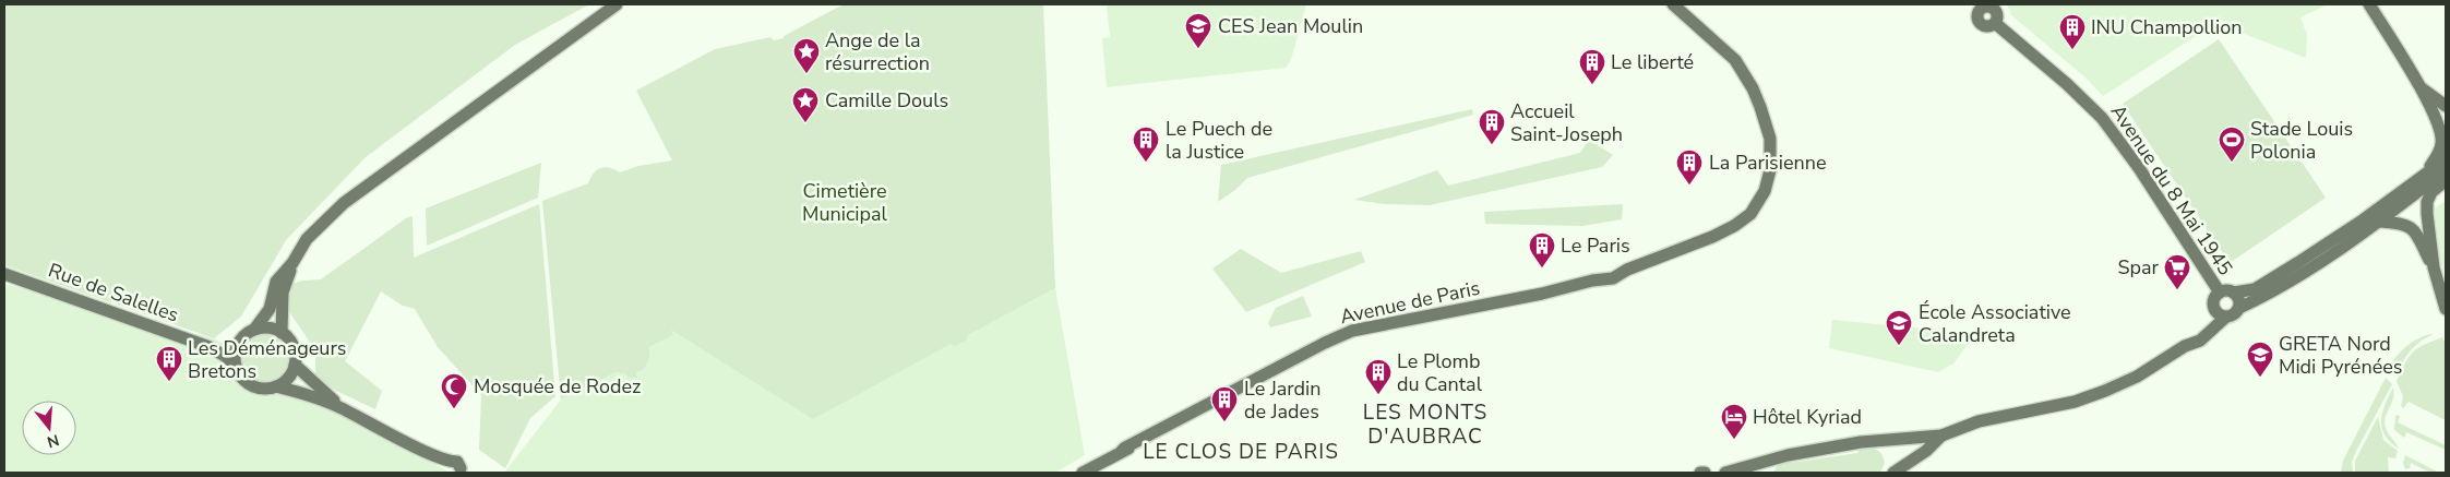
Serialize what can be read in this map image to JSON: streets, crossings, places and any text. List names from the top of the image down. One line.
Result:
{"streets":{"main road":["Avenue du 8 Mai 1945","Rue de Salelles","Avenue de Paris"]},"districts":["LES MONTS D'AUBRAC","LE CLOS DE PARIS"],"parks":["Cimetière Municipal"],"places":{"school or university":["CES Jean Moulin","École Associative Calandreta","GRETA Nord Midi Pyrénées"],"building":["INU Champollion","Le liberté","Accueil Saint-Joseph","Le Puech de la Justice","La Parisienne","Le Paris","Les Déménageurs Bretons","Le Plomb du Cantal","Le Jardin de Jades"],"place":["Ange de la résurrection","Camille Douls"],"sports":["Stade Louis Polonia"],"supermarket":["Spar"],"mosque":["Mosquée de Rodez"],"hotel":["Hôtel Kyriad"]},"north":"bottom"}
